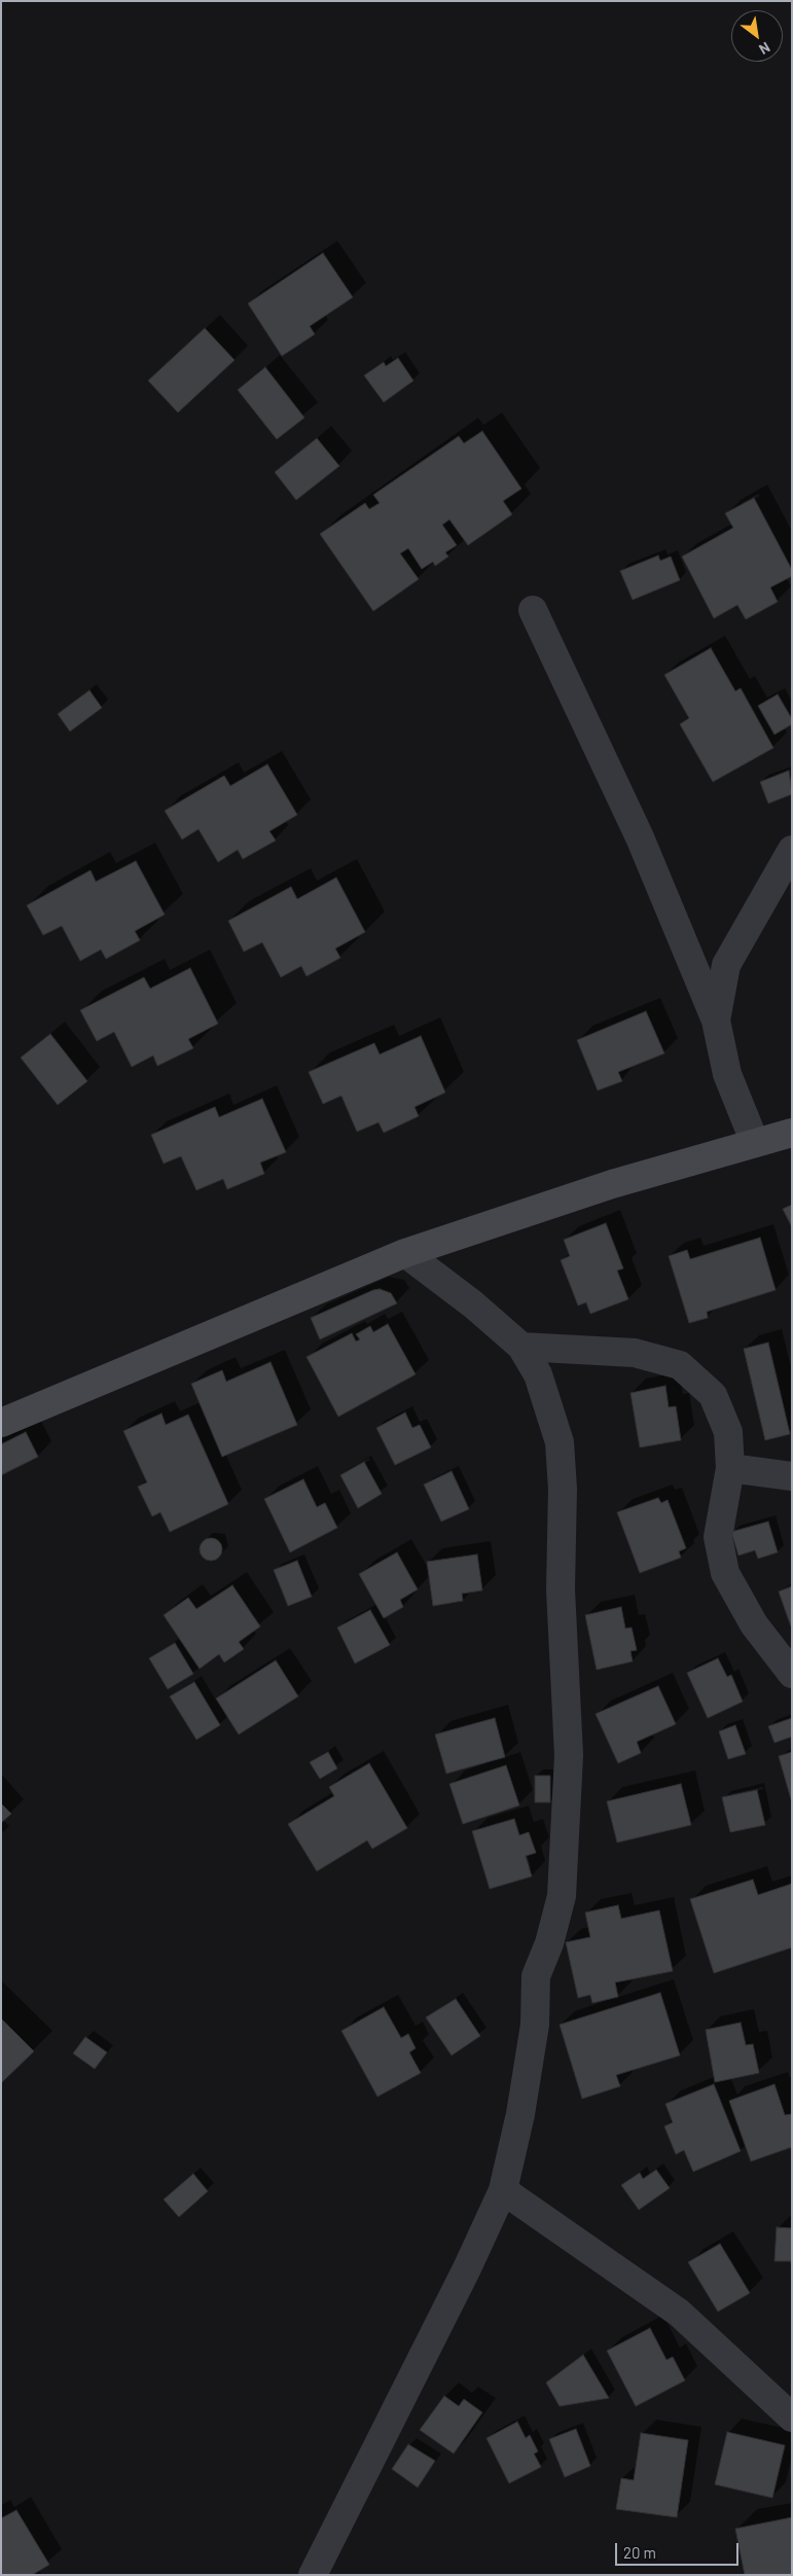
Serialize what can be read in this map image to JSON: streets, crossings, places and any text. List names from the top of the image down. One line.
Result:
{"scale_bar":"20 m","north":"bottom right"}
